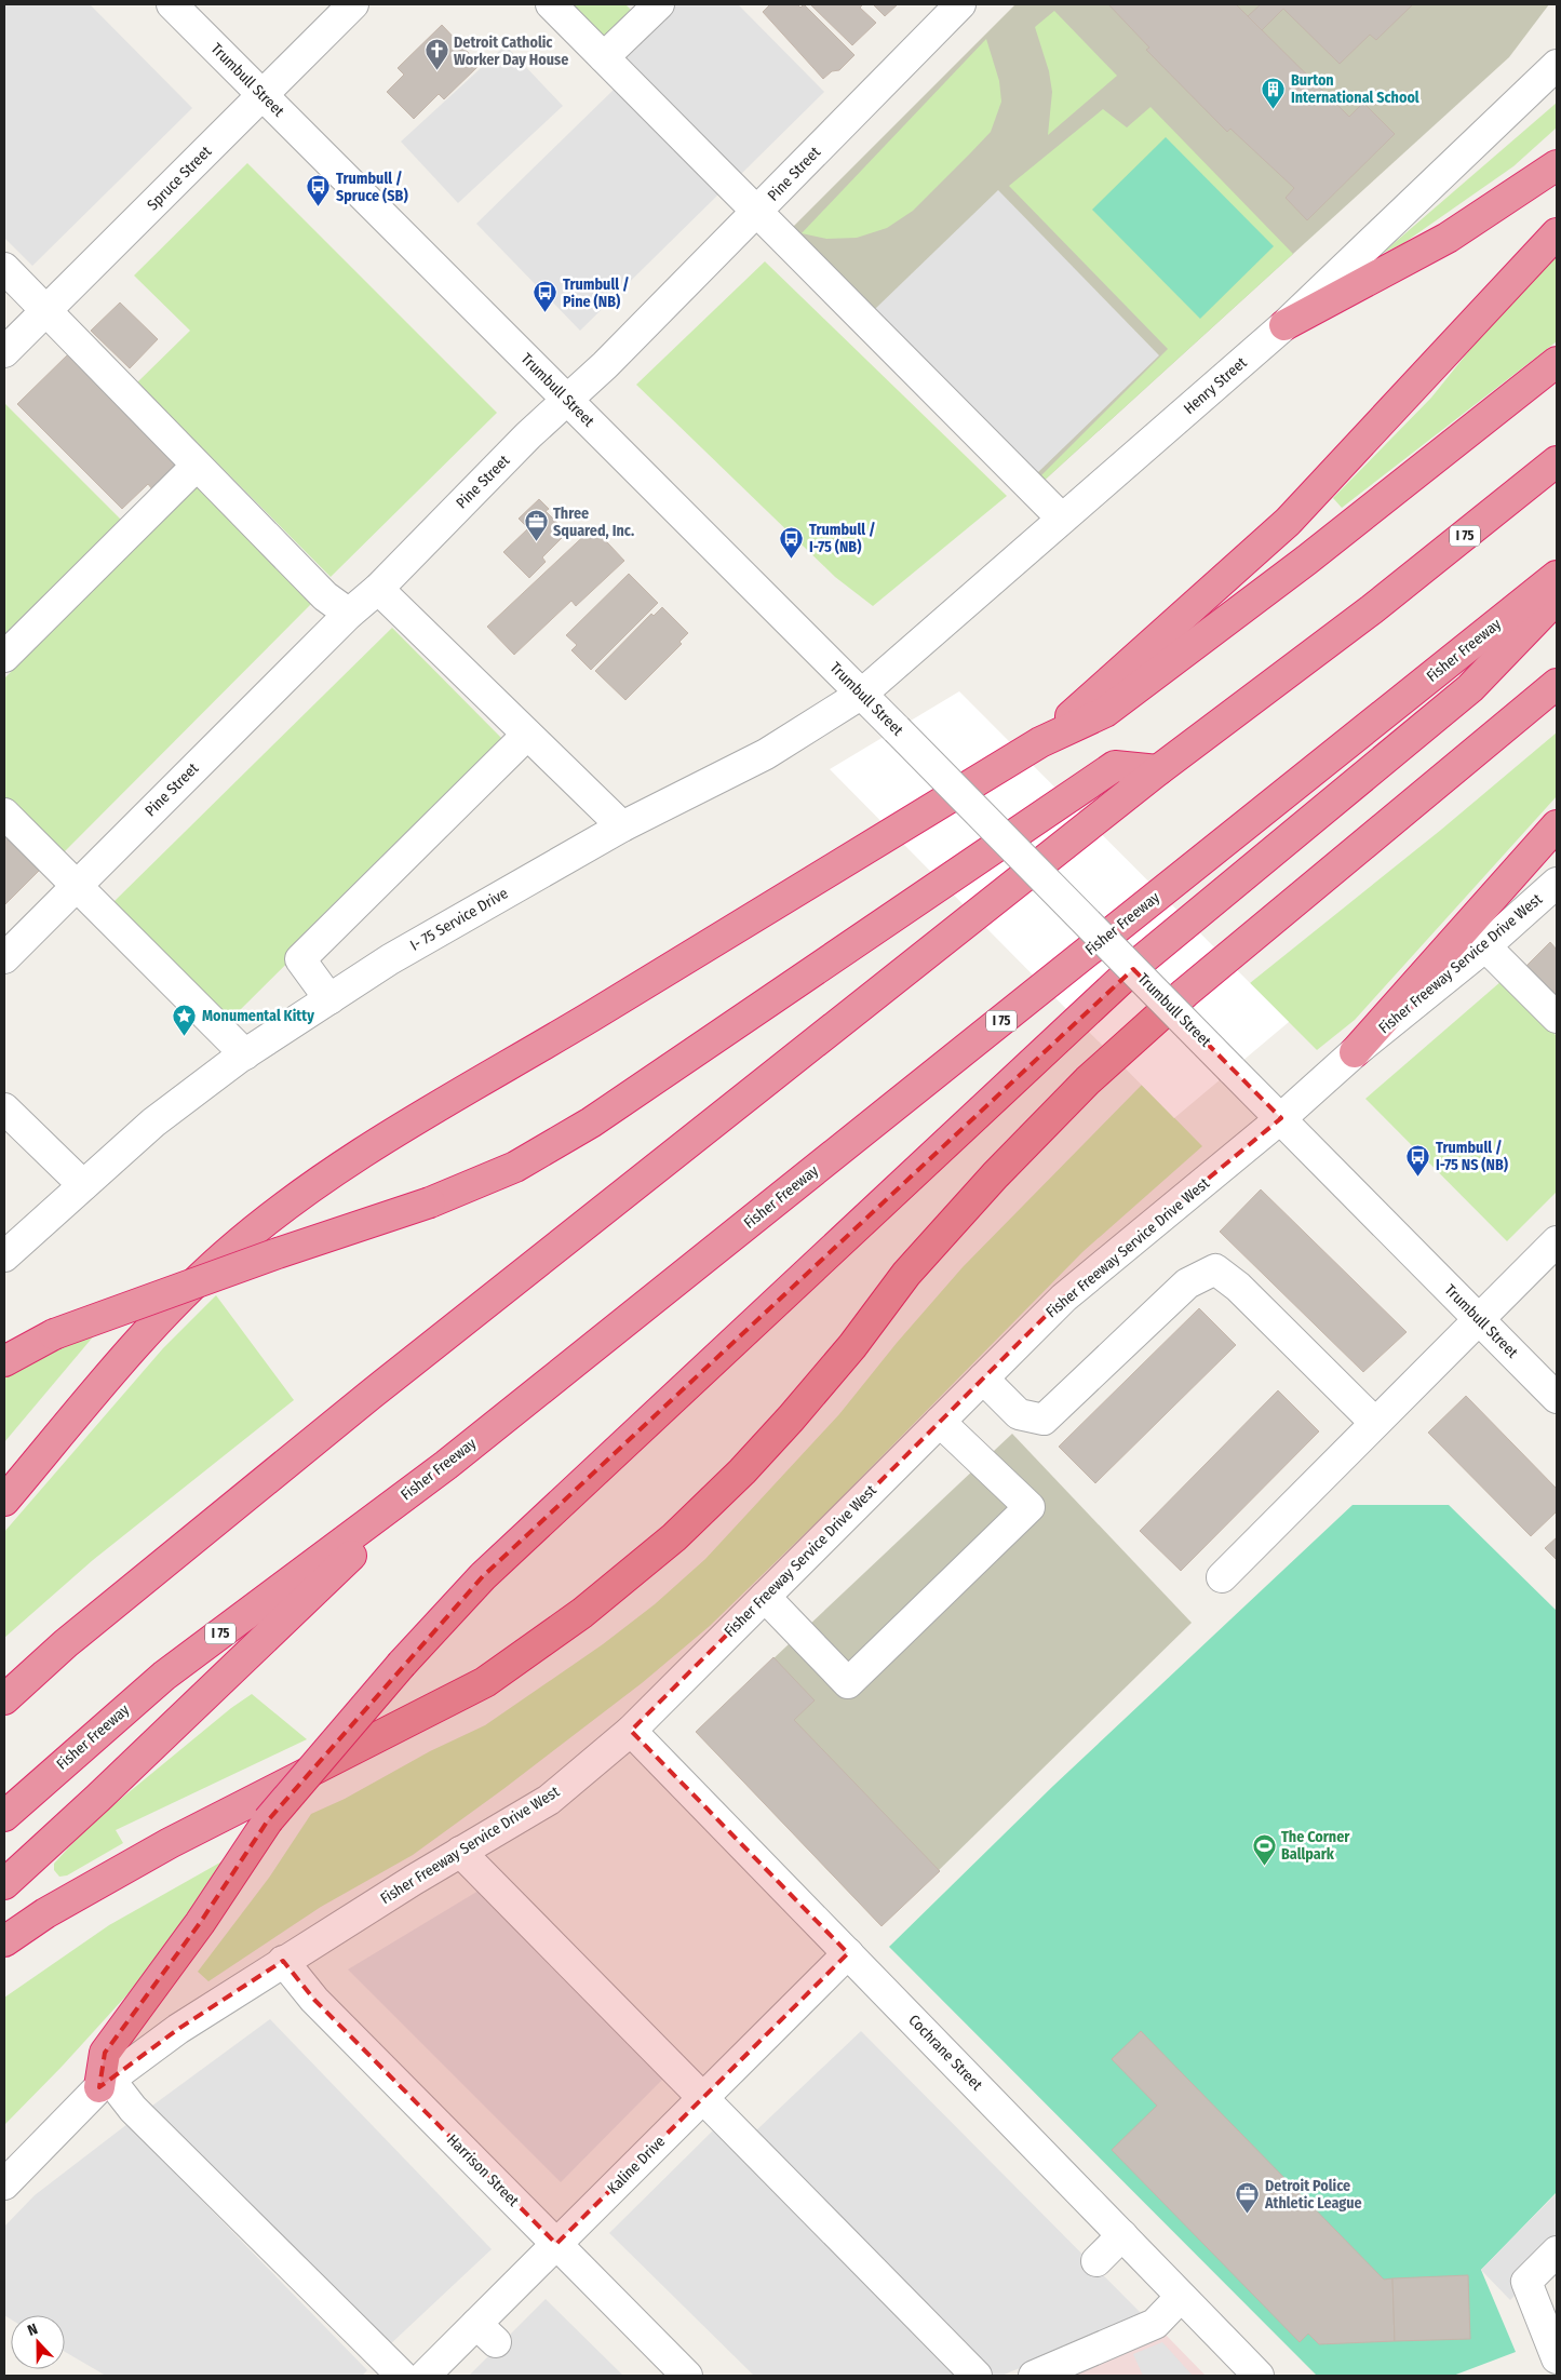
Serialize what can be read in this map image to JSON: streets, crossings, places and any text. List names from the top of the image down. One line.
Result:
{"streets":{"highway":["I 75","Fisher Freeway"],"street":["Trumbull Street","Pine Street","Spruce Street","Henry Street","I- 75 Service Drive","Fisher Freeway Service Drive West","Cochrane Street","Kaline Drive","Harrison Street"]},"crossings":[["Trumbull Street","Pine Street"],["Trumbull Street","Spruce Street"],["Trumbull Street","Henry Street"],["Trumbull Street","I- 75 Service Drive"],["Trumbull Street","Fisher Freeway Service Drive West"],["Henry Street","I- 75 Service Drive"],["Fisher Freeway Service Drive West","Cochrane Street"],["Fisher Freeway Service Drive West","Harrison Street"],["Cochrane Street","Kaline Drive"],["Kaline Drive","Harrison Street"]],"places":{"church":["Detroit Catholic Worker Day House"],"building":["Burton International School"],"bus stop":["Trumbull / Spruce (SB)","Trumbull / Pine (NB)","Trumbull / I-75 (NB)","Trumbull / I-75 NS (NB)"],"office":["Three Squared, Inc.","Detroit Police Athletic League"],"place":["Monumental Kitty"],"sports":["The Corner Ballpark"]},"north":"top"}
